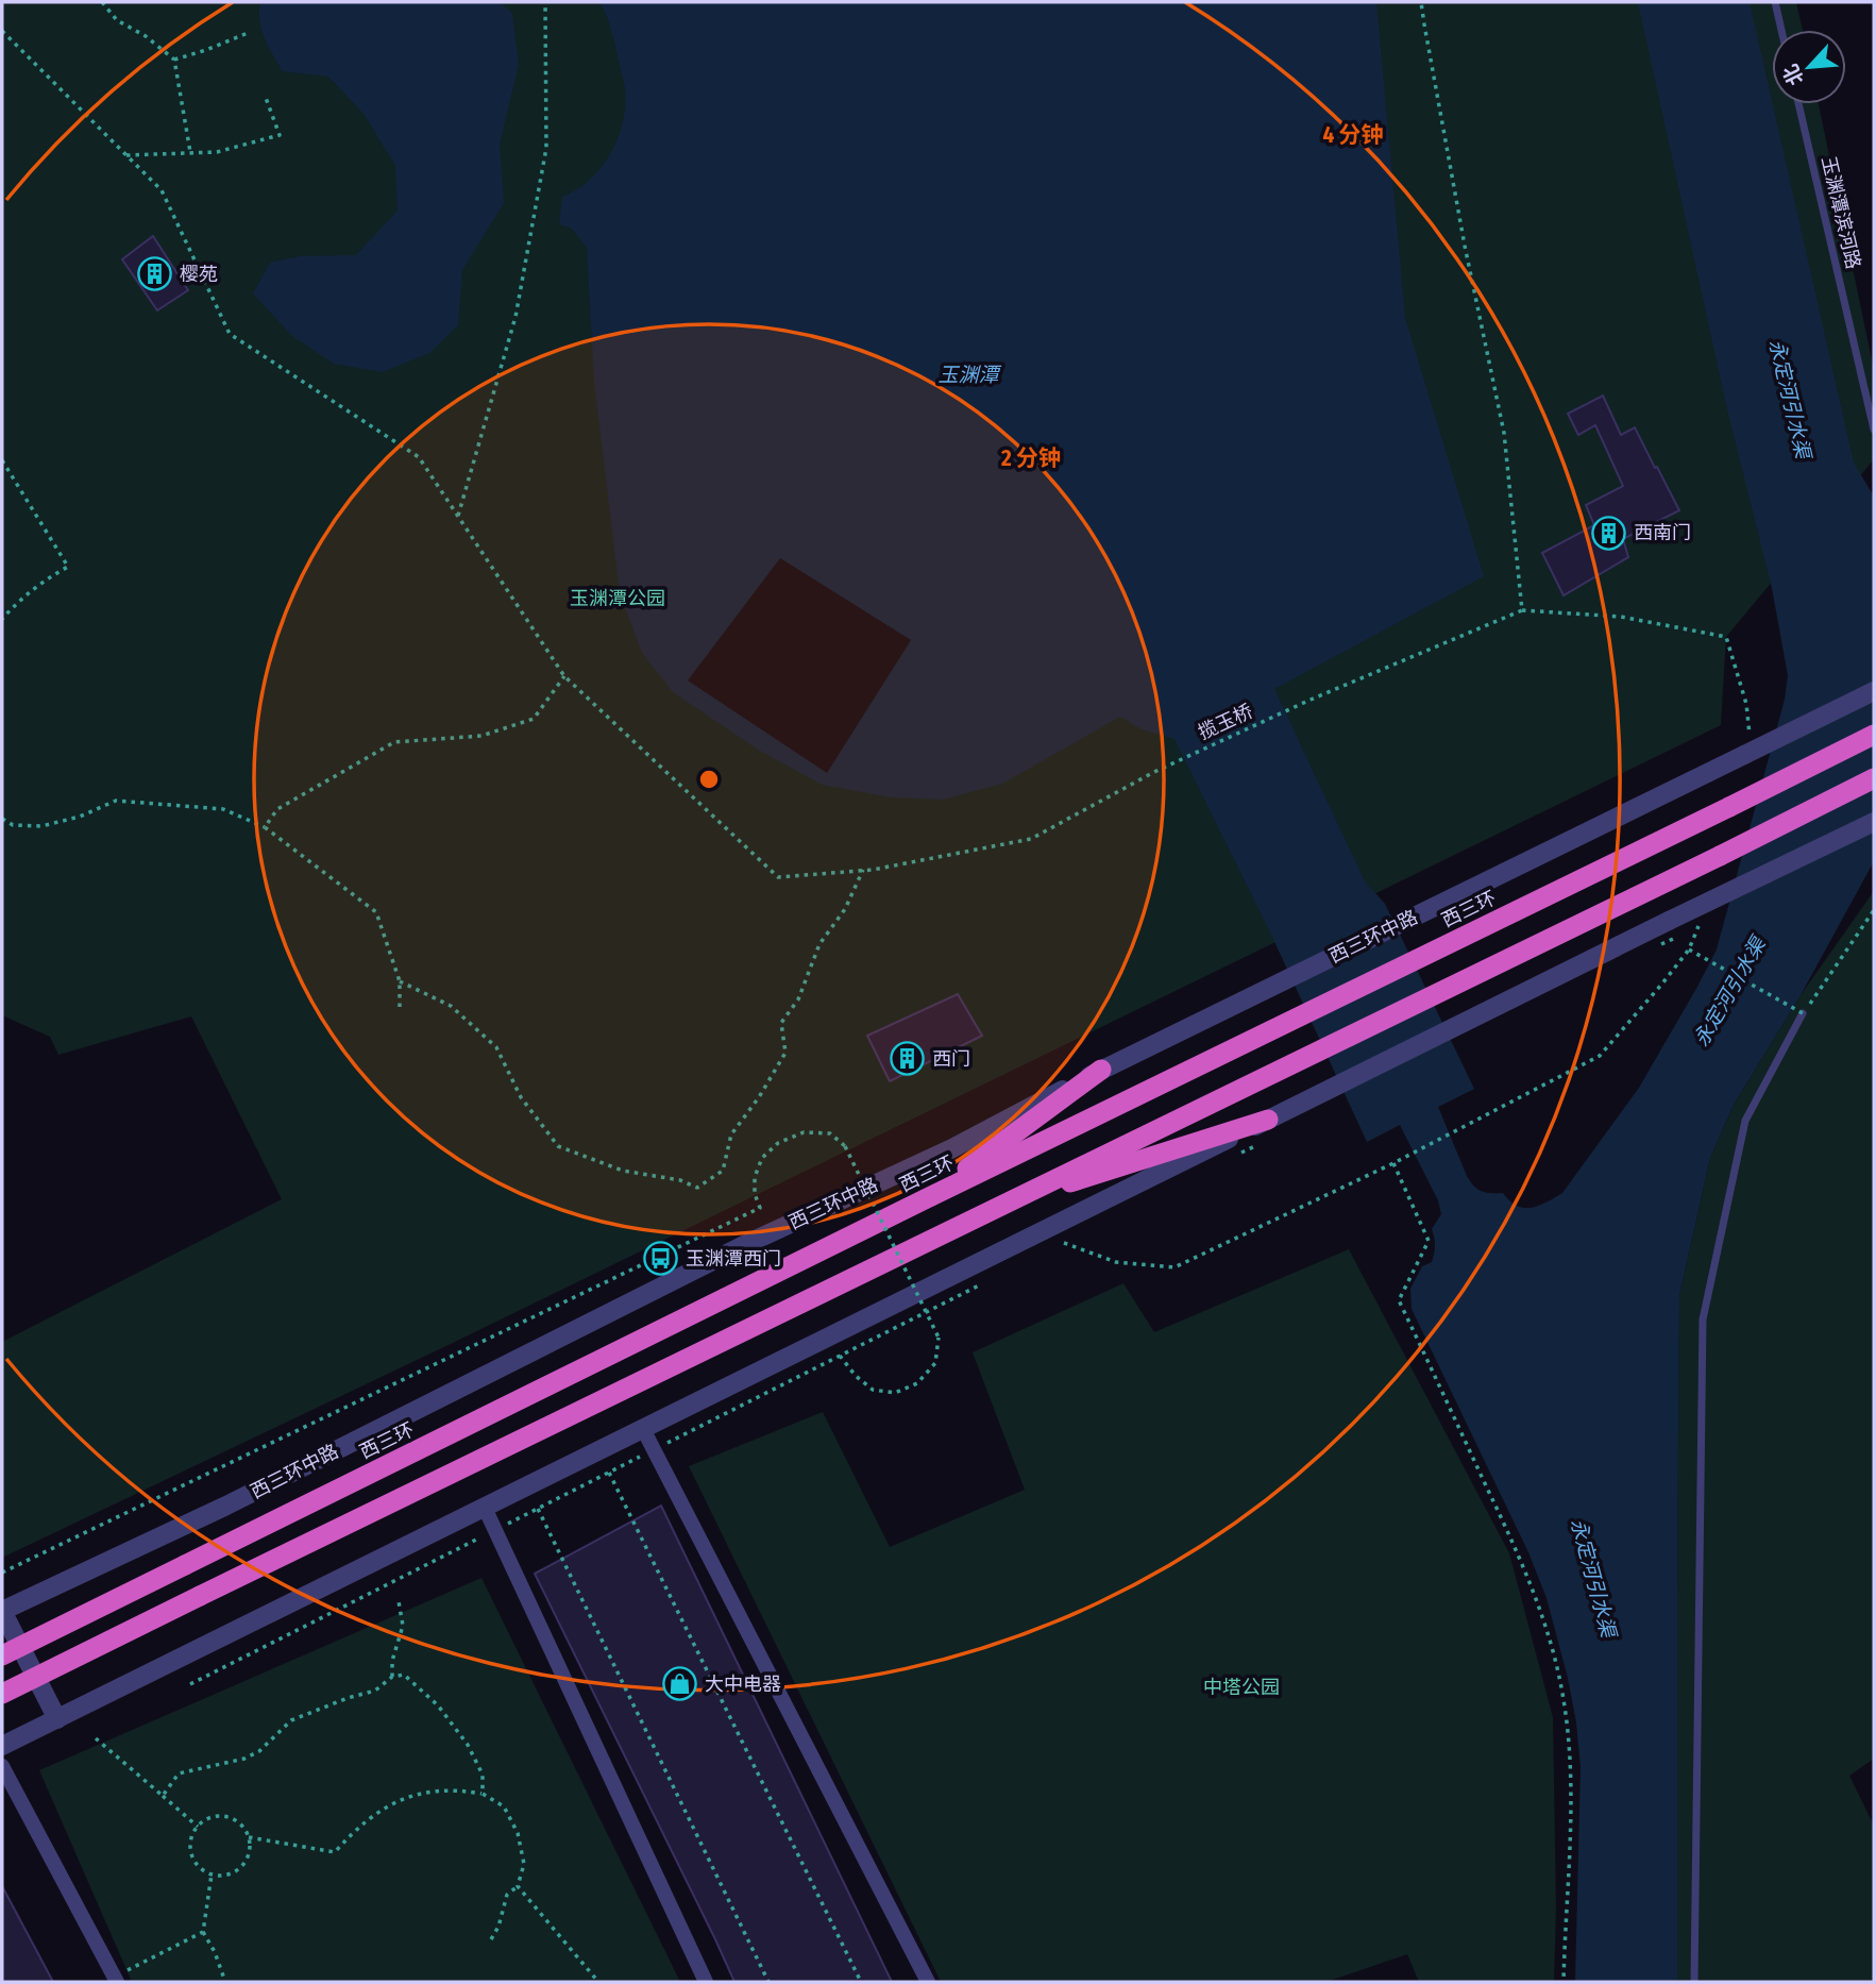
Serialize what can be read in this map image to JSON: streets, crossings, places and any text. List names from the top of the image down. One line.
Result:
{"streets":{"highway":["西三环"],"street":["西三环中路"],"lane":["玉渊潭滨河路"],"path":["揽玉桥"]},"water":["玉渊潭","永定河引水渠"],"parks":["玉渊潭公园","中塔公园"],"places":{"building":["樱苑","西南门","西门"],"bus stop":["玉渊潭西门"],"shop":["大中电器"]},"north":"bottom left","rings":["4 分钟","2 分钟"]}
